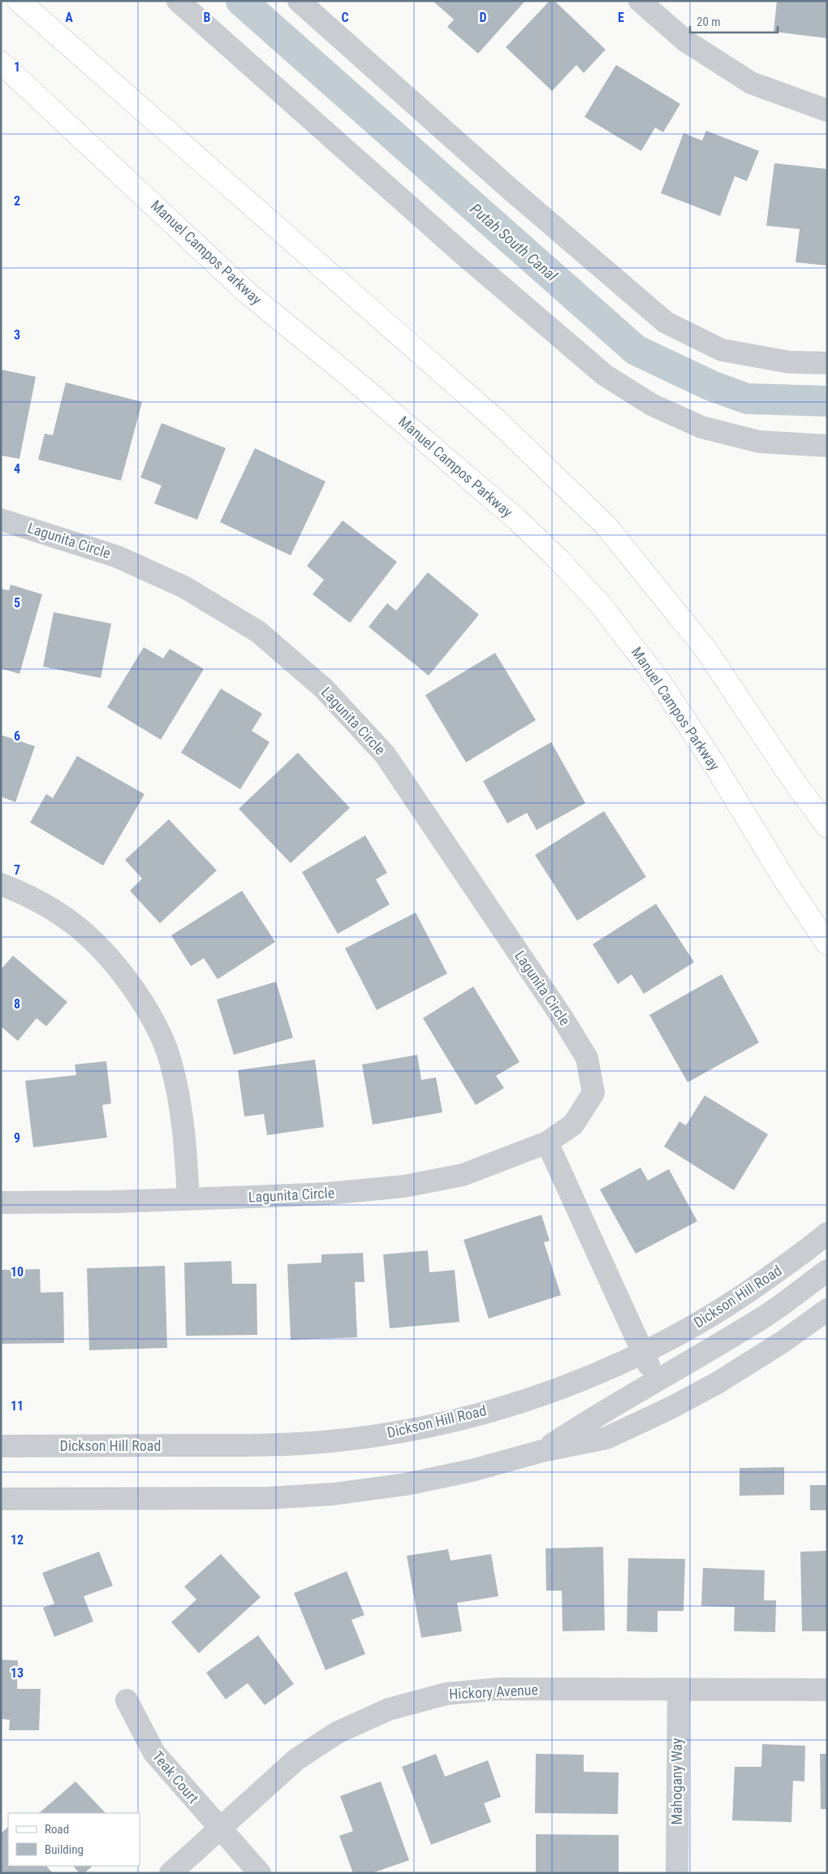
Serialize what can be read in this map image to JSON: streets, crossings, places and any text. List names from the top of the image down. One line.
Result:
{"streets":{"main road":["Manuel Campos Parkway"],"street":["Lagunita Circle","Dickson Hill Road","Hickory Avenue","Teak Court","Mahogany Way"]},"crossings":[["Hickory Avenue","Teak Court"],["Hickory Avenue","Mahogany Way"]],"water":["Putah South Canal"],"legend":["Road","Building"],"scale_bar":"20 m","grid":{"columns":["A","B","C","D","E"],"rows":["1","2","3","4","5","6","7","8","9","10","11","12","13"]}}
